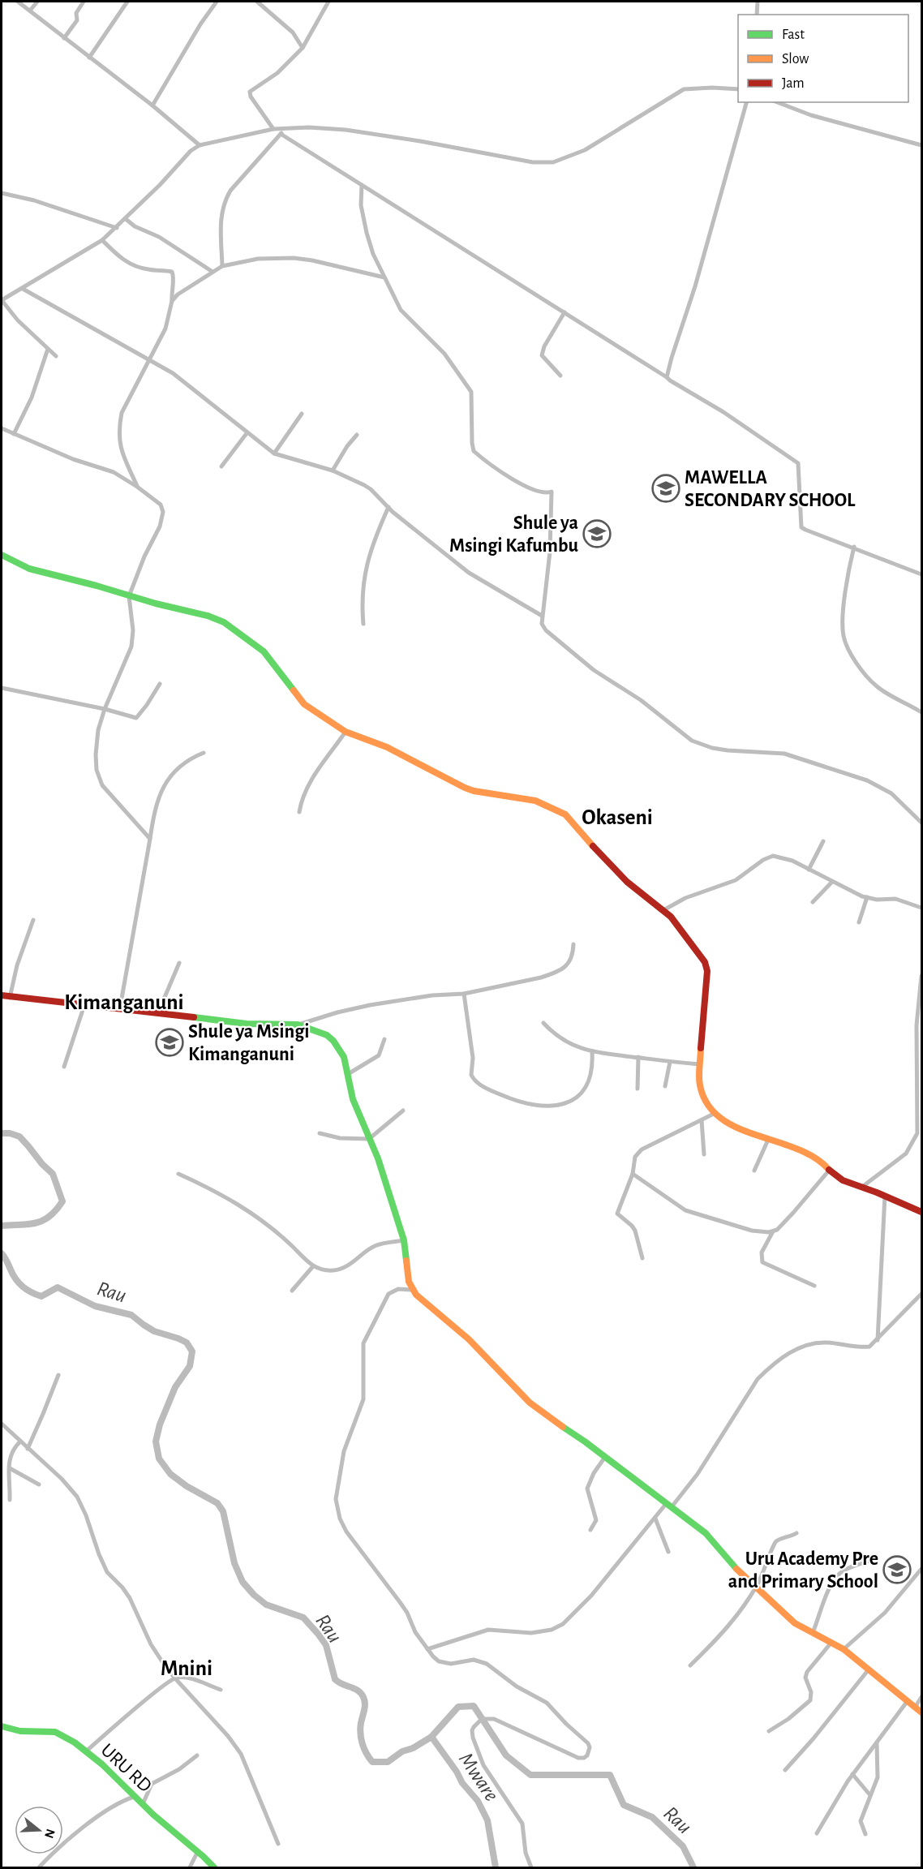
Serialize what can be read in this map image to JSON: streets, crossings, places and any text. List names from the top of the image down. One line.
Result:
{"streets":{"street":["URU RD"]},"districts":["Okaseni","Kimanganuni","Mnini"],"water":["Rau","Mware"],"places":{"school or university":["MAWELLA SECONDARY SCHOOL","Shule ya Msingi Kafumbu","Shule ya Msingi Kimanganuni","Uru Academy Pre and Primary School"]},"legend":["Fast","Slow","Jam"],"north":"right"}
